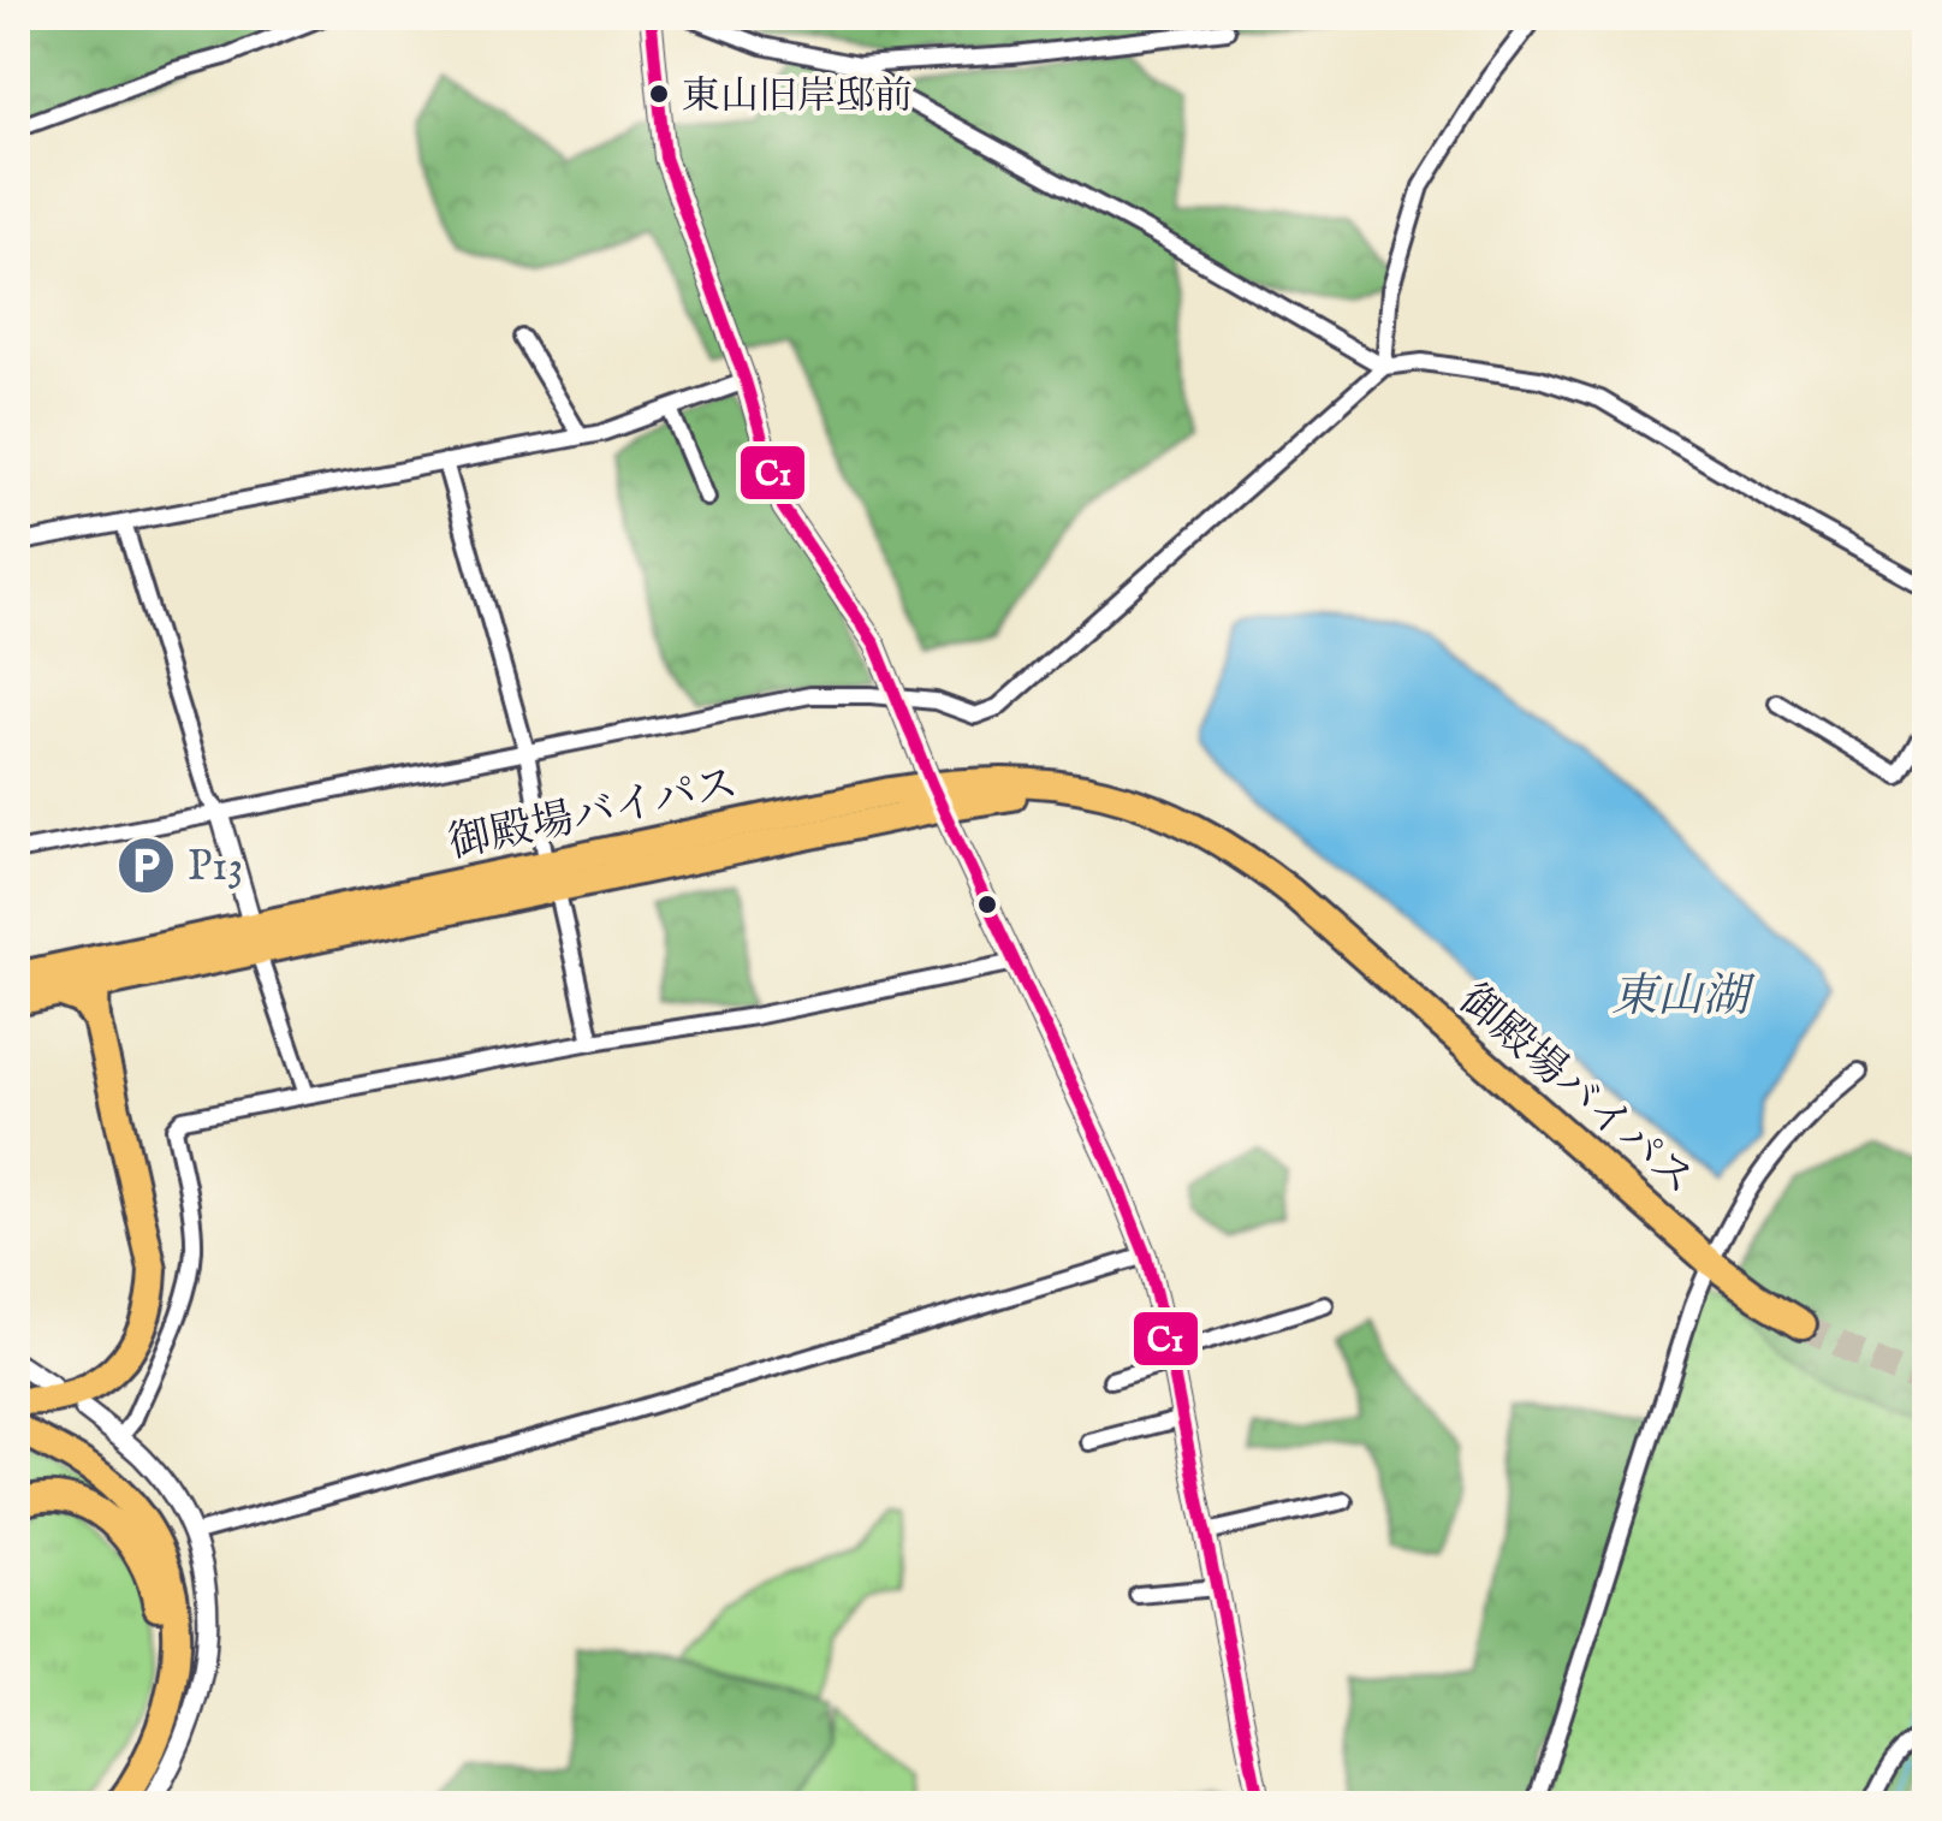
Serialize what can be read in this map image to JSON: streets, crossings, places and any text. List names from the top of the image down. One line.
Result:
{"streets":{"highway":["御殿場バイパス"]},"water":["東山湖"],"places":{"other":["東山旧岸邸前"],"parking":["P13"]},"lines":["transit line C1"]}
